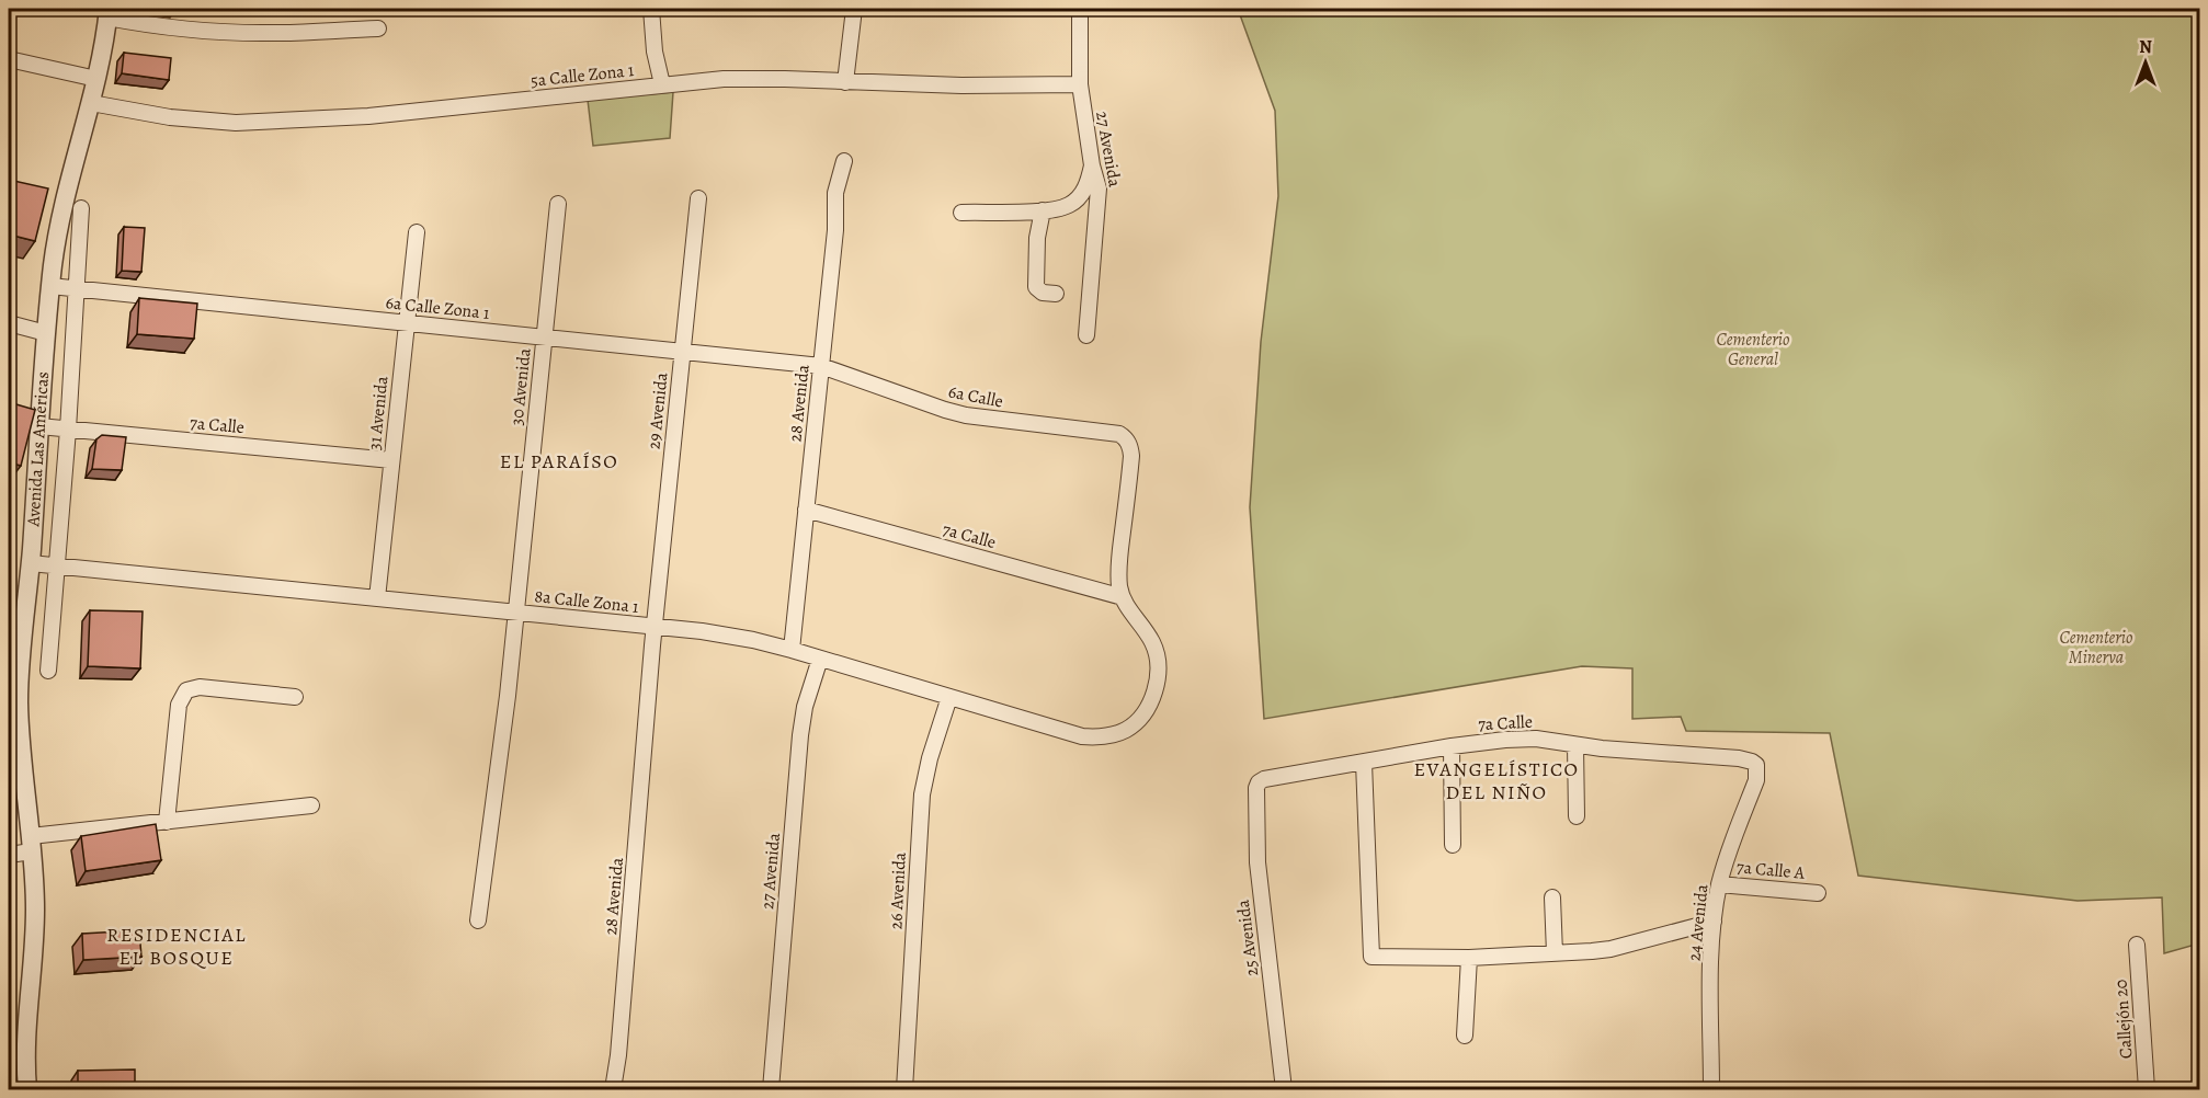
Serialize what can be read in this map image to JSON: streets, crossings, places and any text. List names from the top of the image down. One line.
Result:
{"streets":{"street":["5a Calle Zona 1","27 Avenida","6a Calle Zona 1","30 Avenida","6a Calle","28 Avenida","29 Avenida","31 Avenida","7a Calle","Avenida Las Américas","8a Calle Zona 1","7a Calle A","26 Avenida","24 Avenida","25 Avenida","Callejón 20"]},"crossings":[["5a Calle Zona 1","27 Avenida"],["5a Calle Zona 1","Avenida Las Américas"],["27 Avenida","8a Calle Zona 1"],["6a Calle Zona 1","30 Avenida"],["6a Calle Zona 1","6a Calle"],["6a Calle Zona 1","28 Avenida"],["6a Calle Zona 1","29 Avenida"],["6a Calle Zona 1","31 Avenida"],["6a Calle Zona 1","Avenida Las Américas"],["30 Avenida","8a Calle Zona 1"],["6a Calle","28 Avenida"],["6a Calle","7a Calle"],["6a Calle","8a Calle Zona 1"],["28 Avenida","29 Avenida"],["28 Avenida","7a Calle"],["28 Avenida","8a Calle Zona 1"],["29 Avenida","8a Calle Zona 1"],["31 Avenida","7a Calle"],["31 Avenida","8a Calle Zona 1"],["7a Calle","Avenida Las Américas"],["7a Calle","8a Calle Zona 1"],["7a Calle","24 Avenida"],["7a Calle","25 Avenida"],["Avenida Las Américas","8a Calle Zona 1"],["8a Calle Zona 1","26 Avenida"],["7a Calle A","24 Avenida"]],"districts":["EL PARAÍSO","EVANGELÍSTICO DEL NIÑO","RESIDENCIAL EL BOSQUE"],"parks":["Cementerio General","Cementerio Minerva"],"north":"top"}
